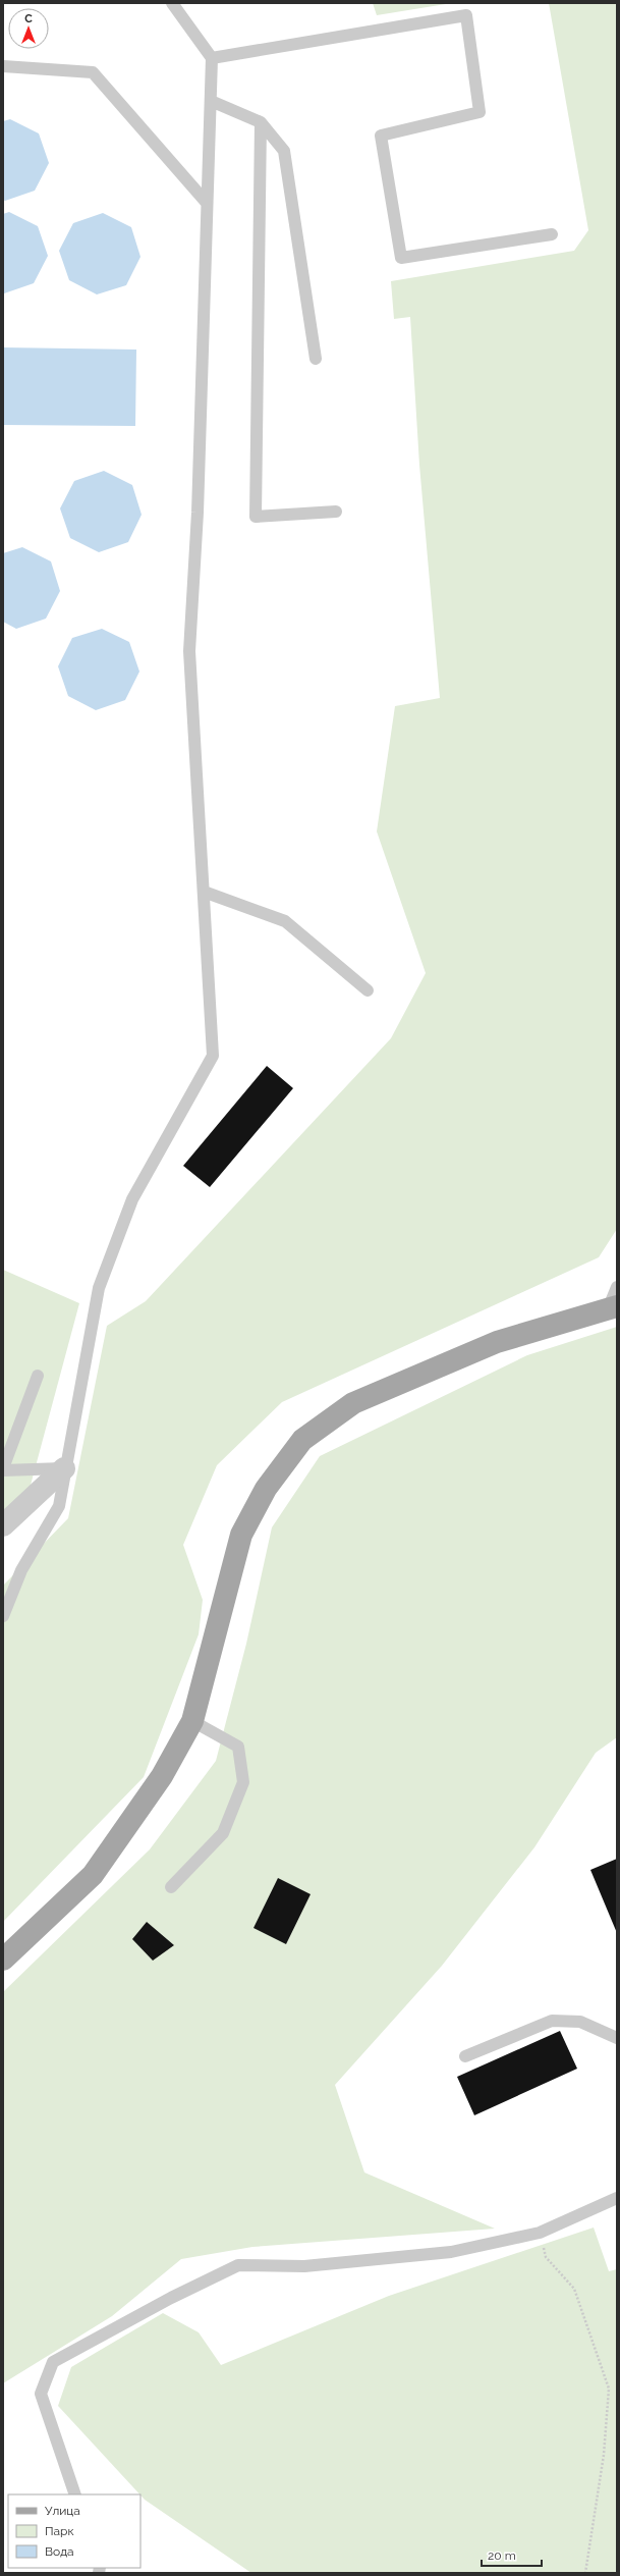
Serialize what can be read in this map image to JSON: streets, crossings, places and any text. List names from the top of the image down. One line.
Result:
{"legend":["Улица","Парк","Вода"],"scale_bar":"20 m","north":"top"}
